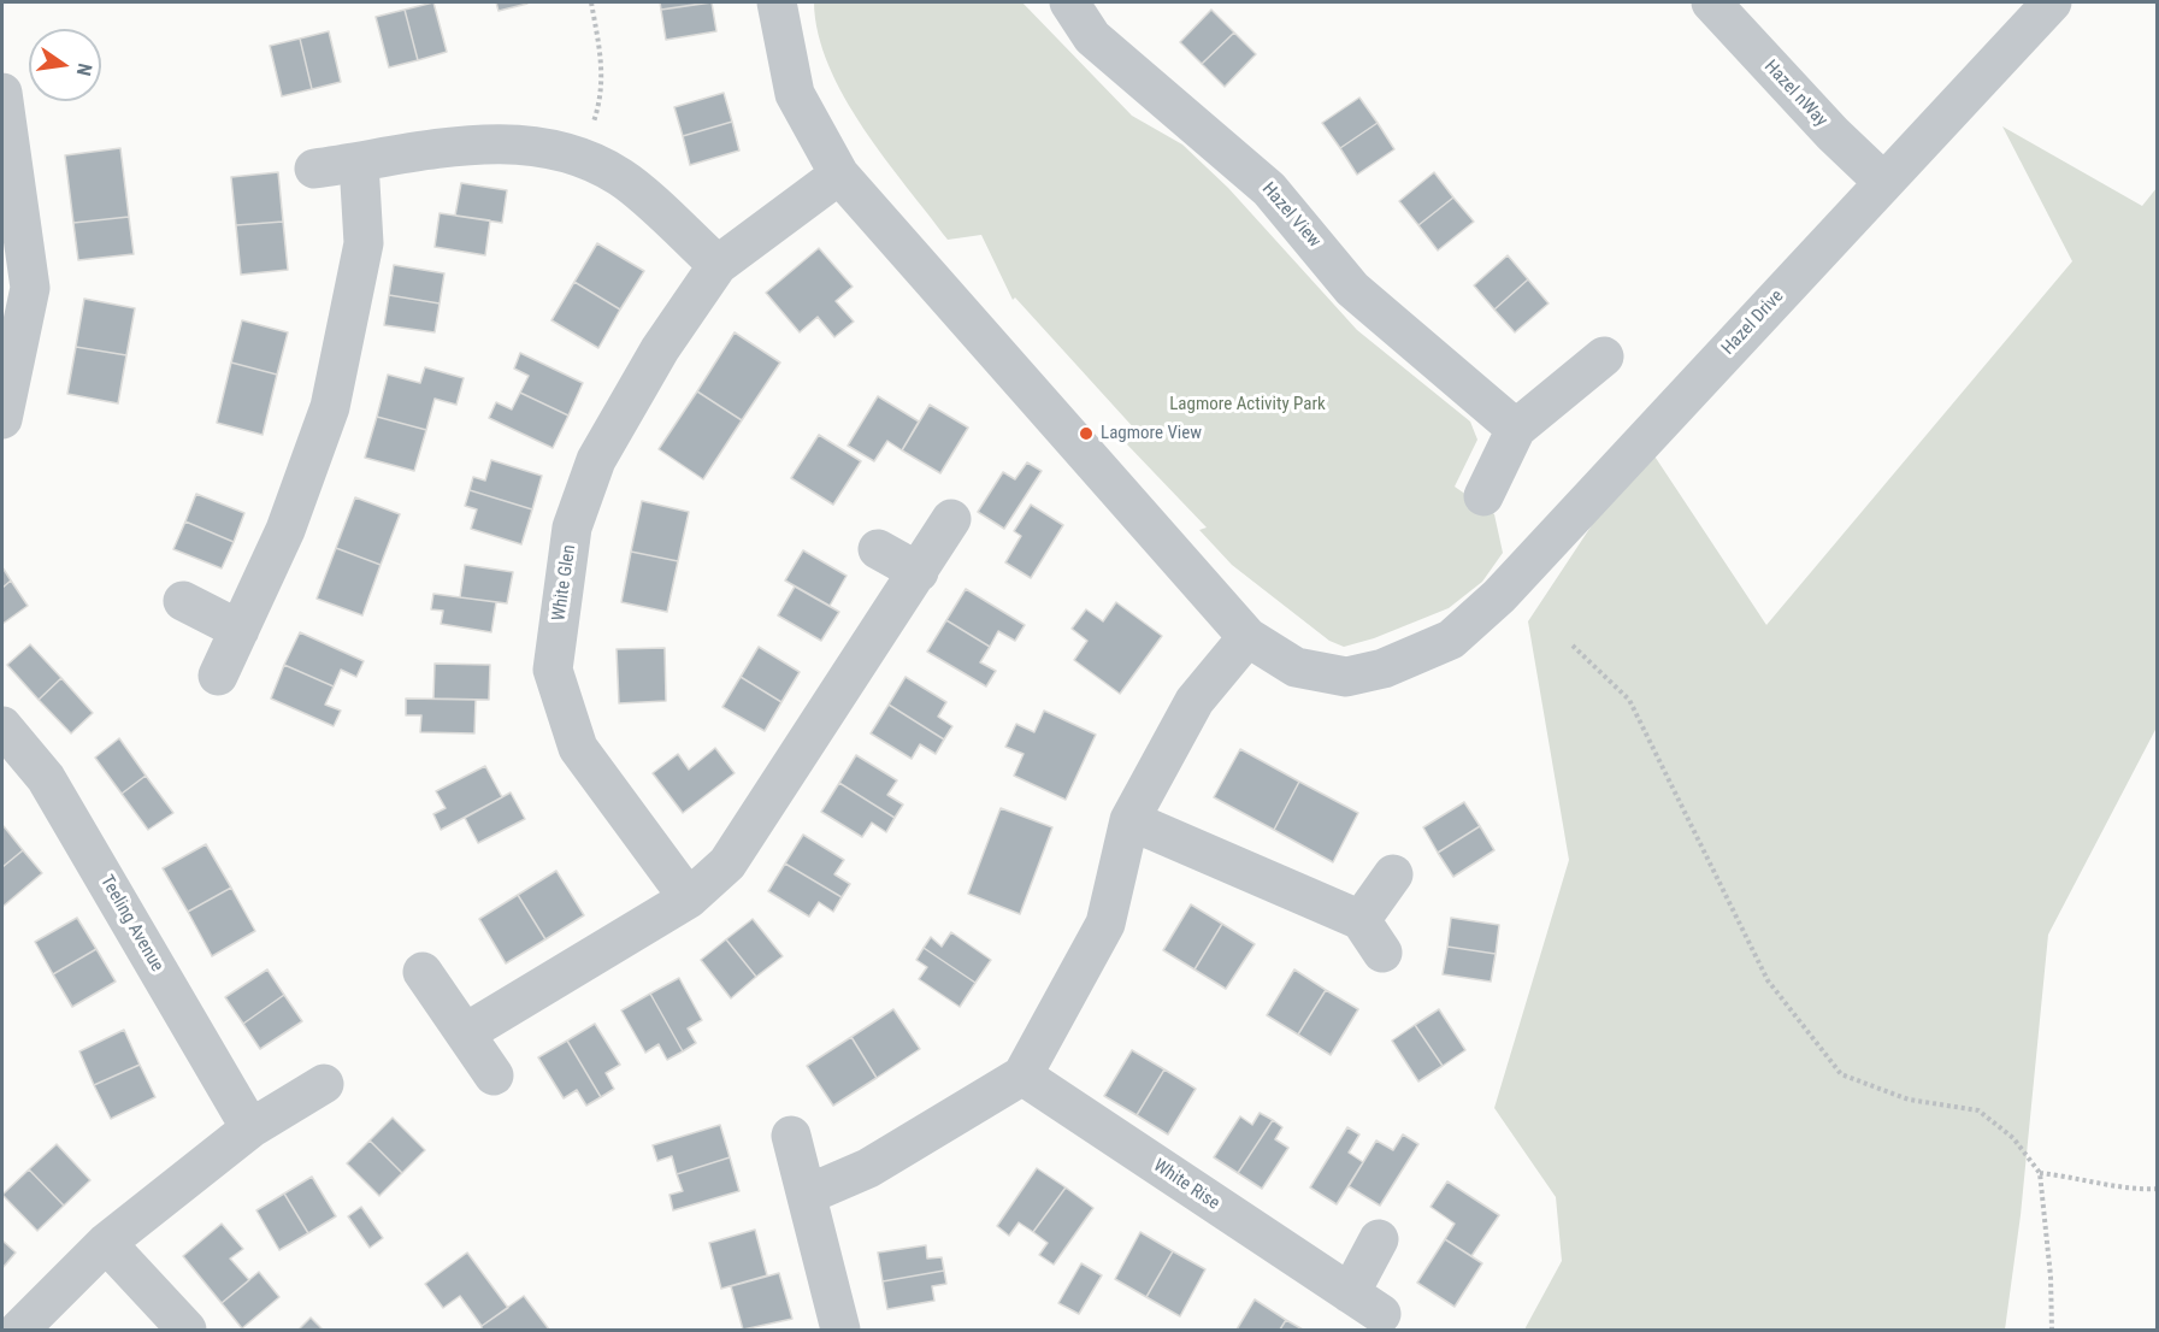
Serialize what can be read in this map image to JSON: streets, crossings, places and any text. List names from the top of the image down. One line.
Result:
{"streets":{"street":["Hazel nWay","Hazel View","Hazel Drive","White Glen","Teeling Avenue","White Rise"]},"crossings":[["Hazel nWay","Hazel Drive"]],"parks":["Lagmore Activity Park"],"places":["Lagmore View"],"north":"right"}
